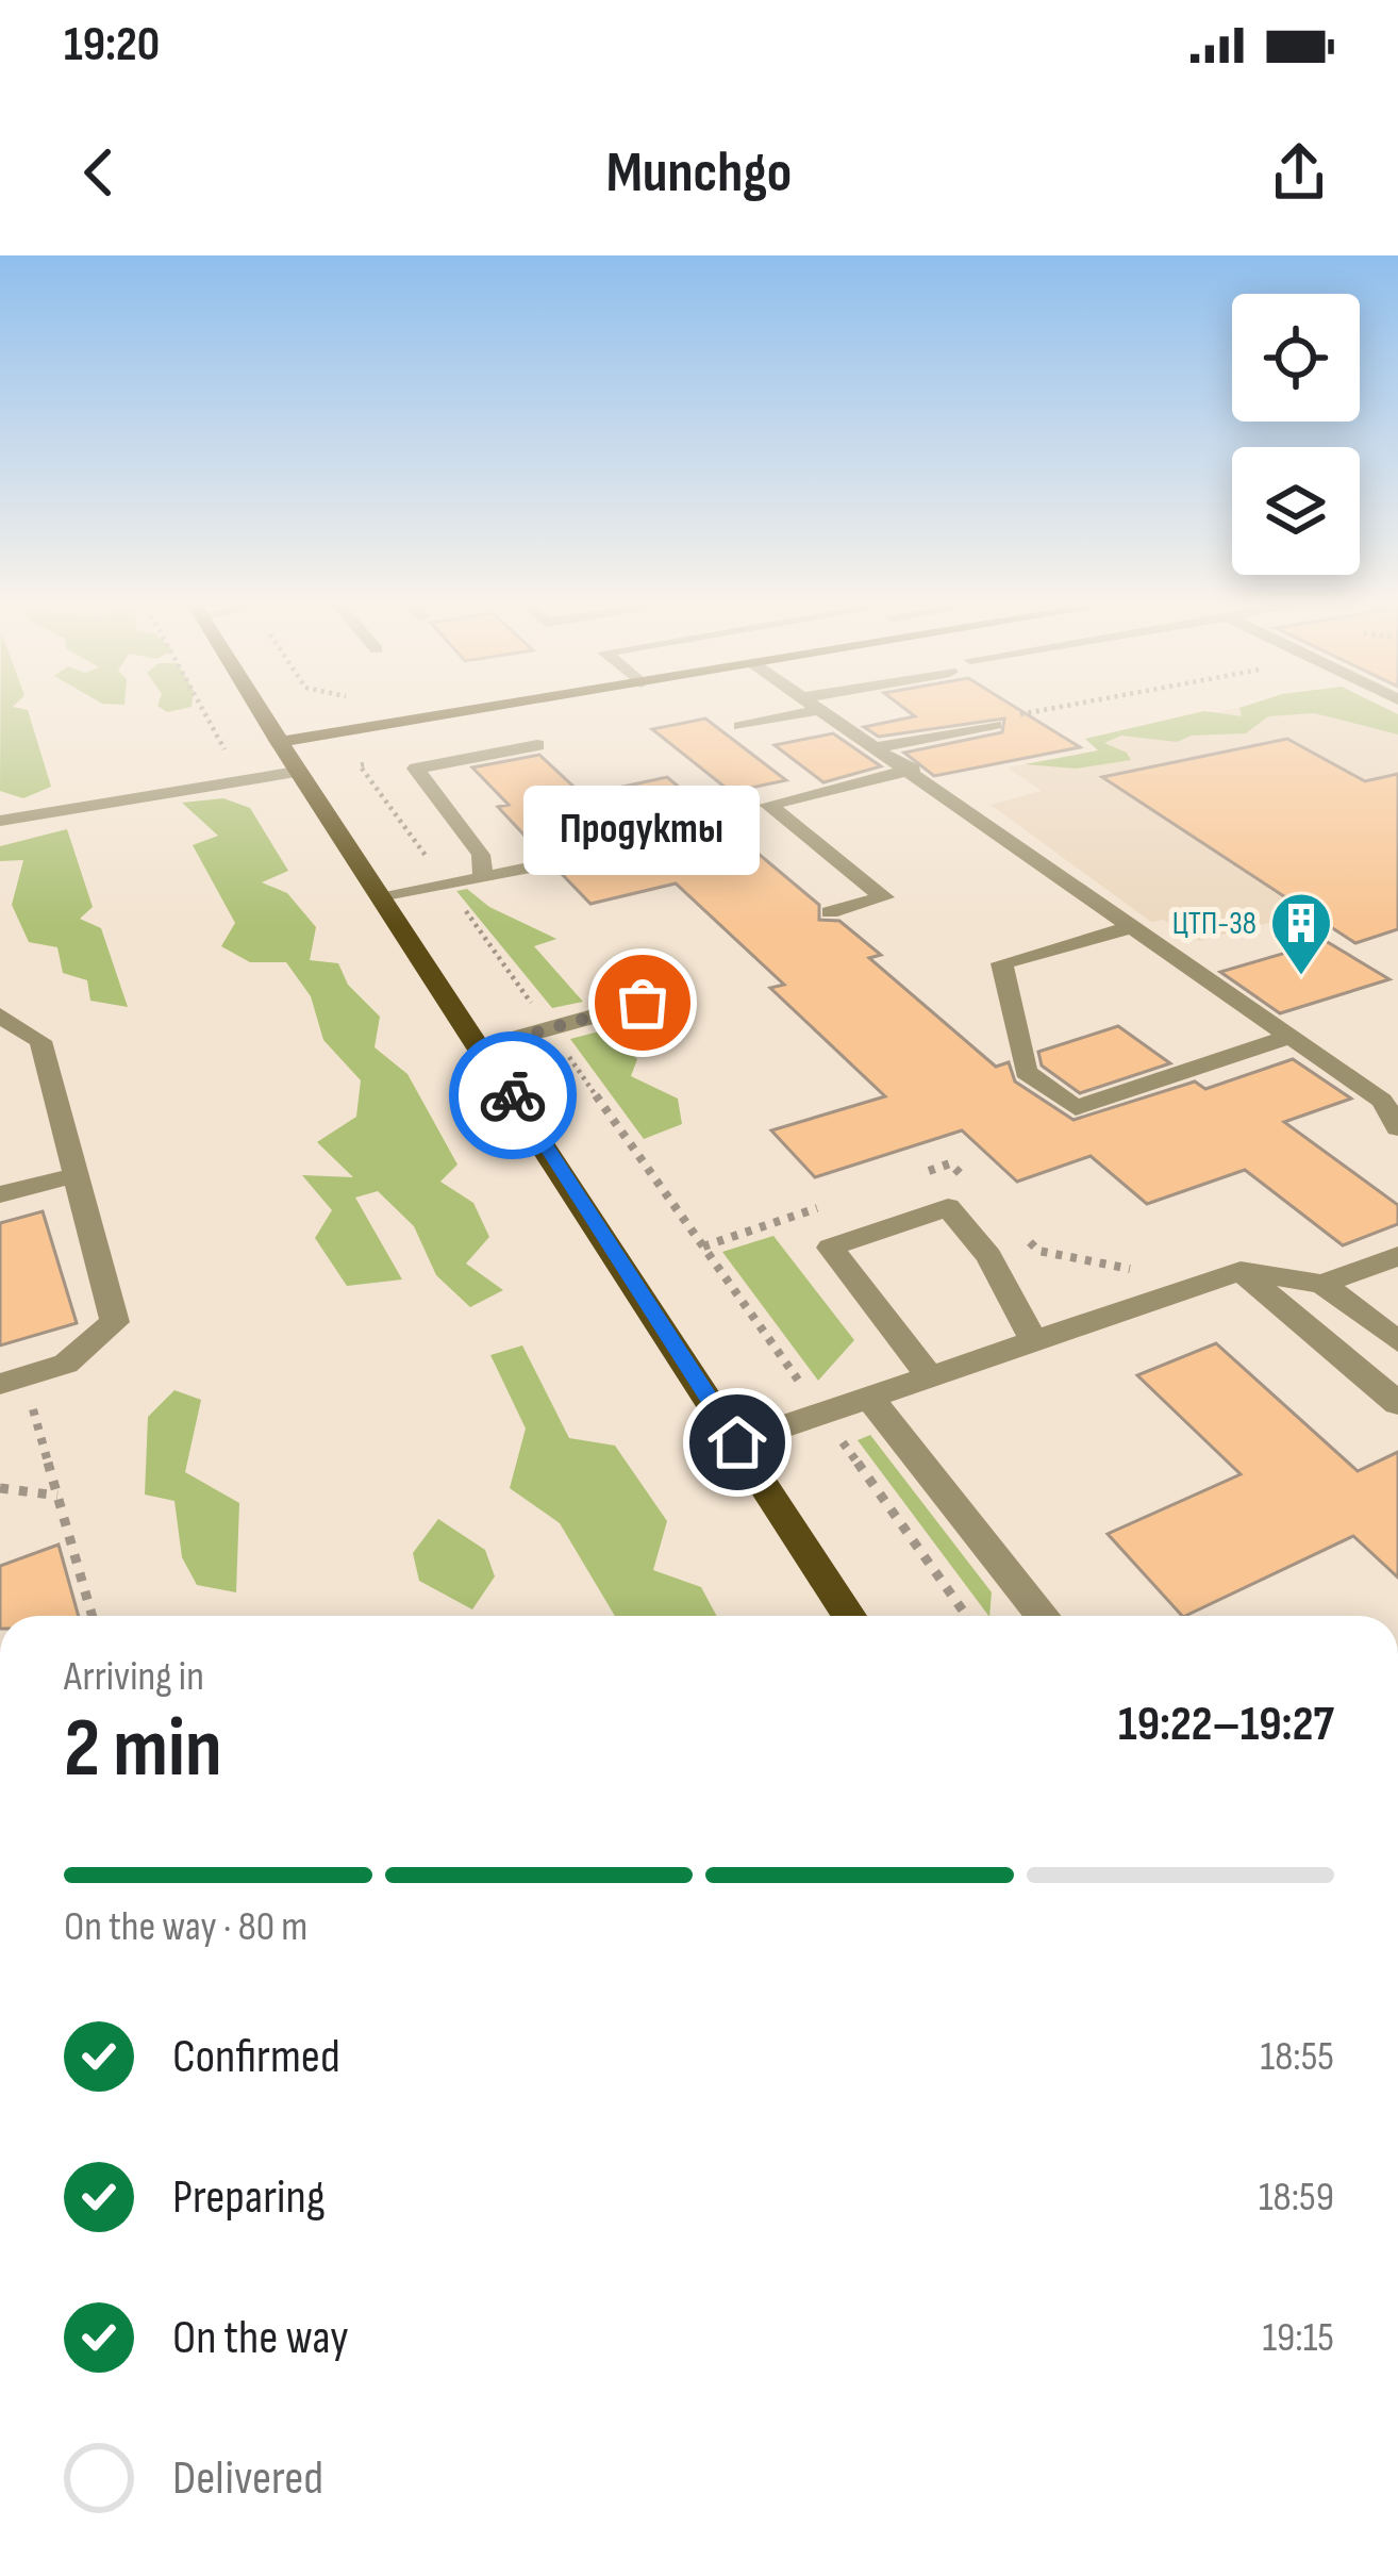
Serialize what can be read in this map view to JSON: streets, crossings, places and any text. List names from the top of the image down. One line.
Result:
{"places":{"building":["ЦТП-38"],"other":["Продукты"]},"page":{"status":"19:20","header":"Munchgo","bubble":"Продукты","heading":["2 min","Arriving in","19:22–19:27"],"bar":"On the way · 80 m","list":[["Confirmed","18:55"],["Preparing","18:59"],["On the way","19:15"],"Delivered"]}}
